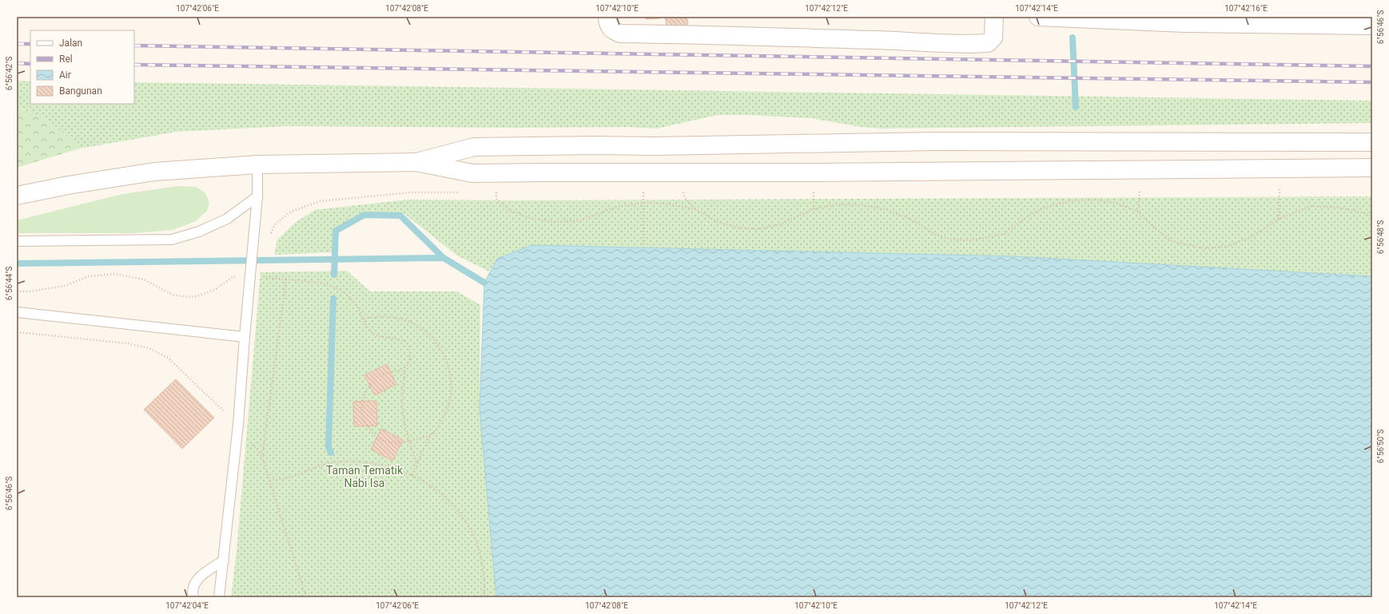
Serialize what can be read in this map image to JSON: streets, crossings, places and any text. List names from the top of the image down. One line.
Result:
{"parks":["Taman Tematik Nabi Isa"],"legend":["Jalan","Rel","Air","Bangunan"],"coordinates":["107°42'06\"E","107°42'08\"E","107°42'10\"E","107°42'12\"E","107°42'14\"E","107°42'16\"E","6°56'46\"S","6°56'42\"S","6°56'48\"S","6°56'44\"S","6°56'50\"S","107°42'04\"E"]}
